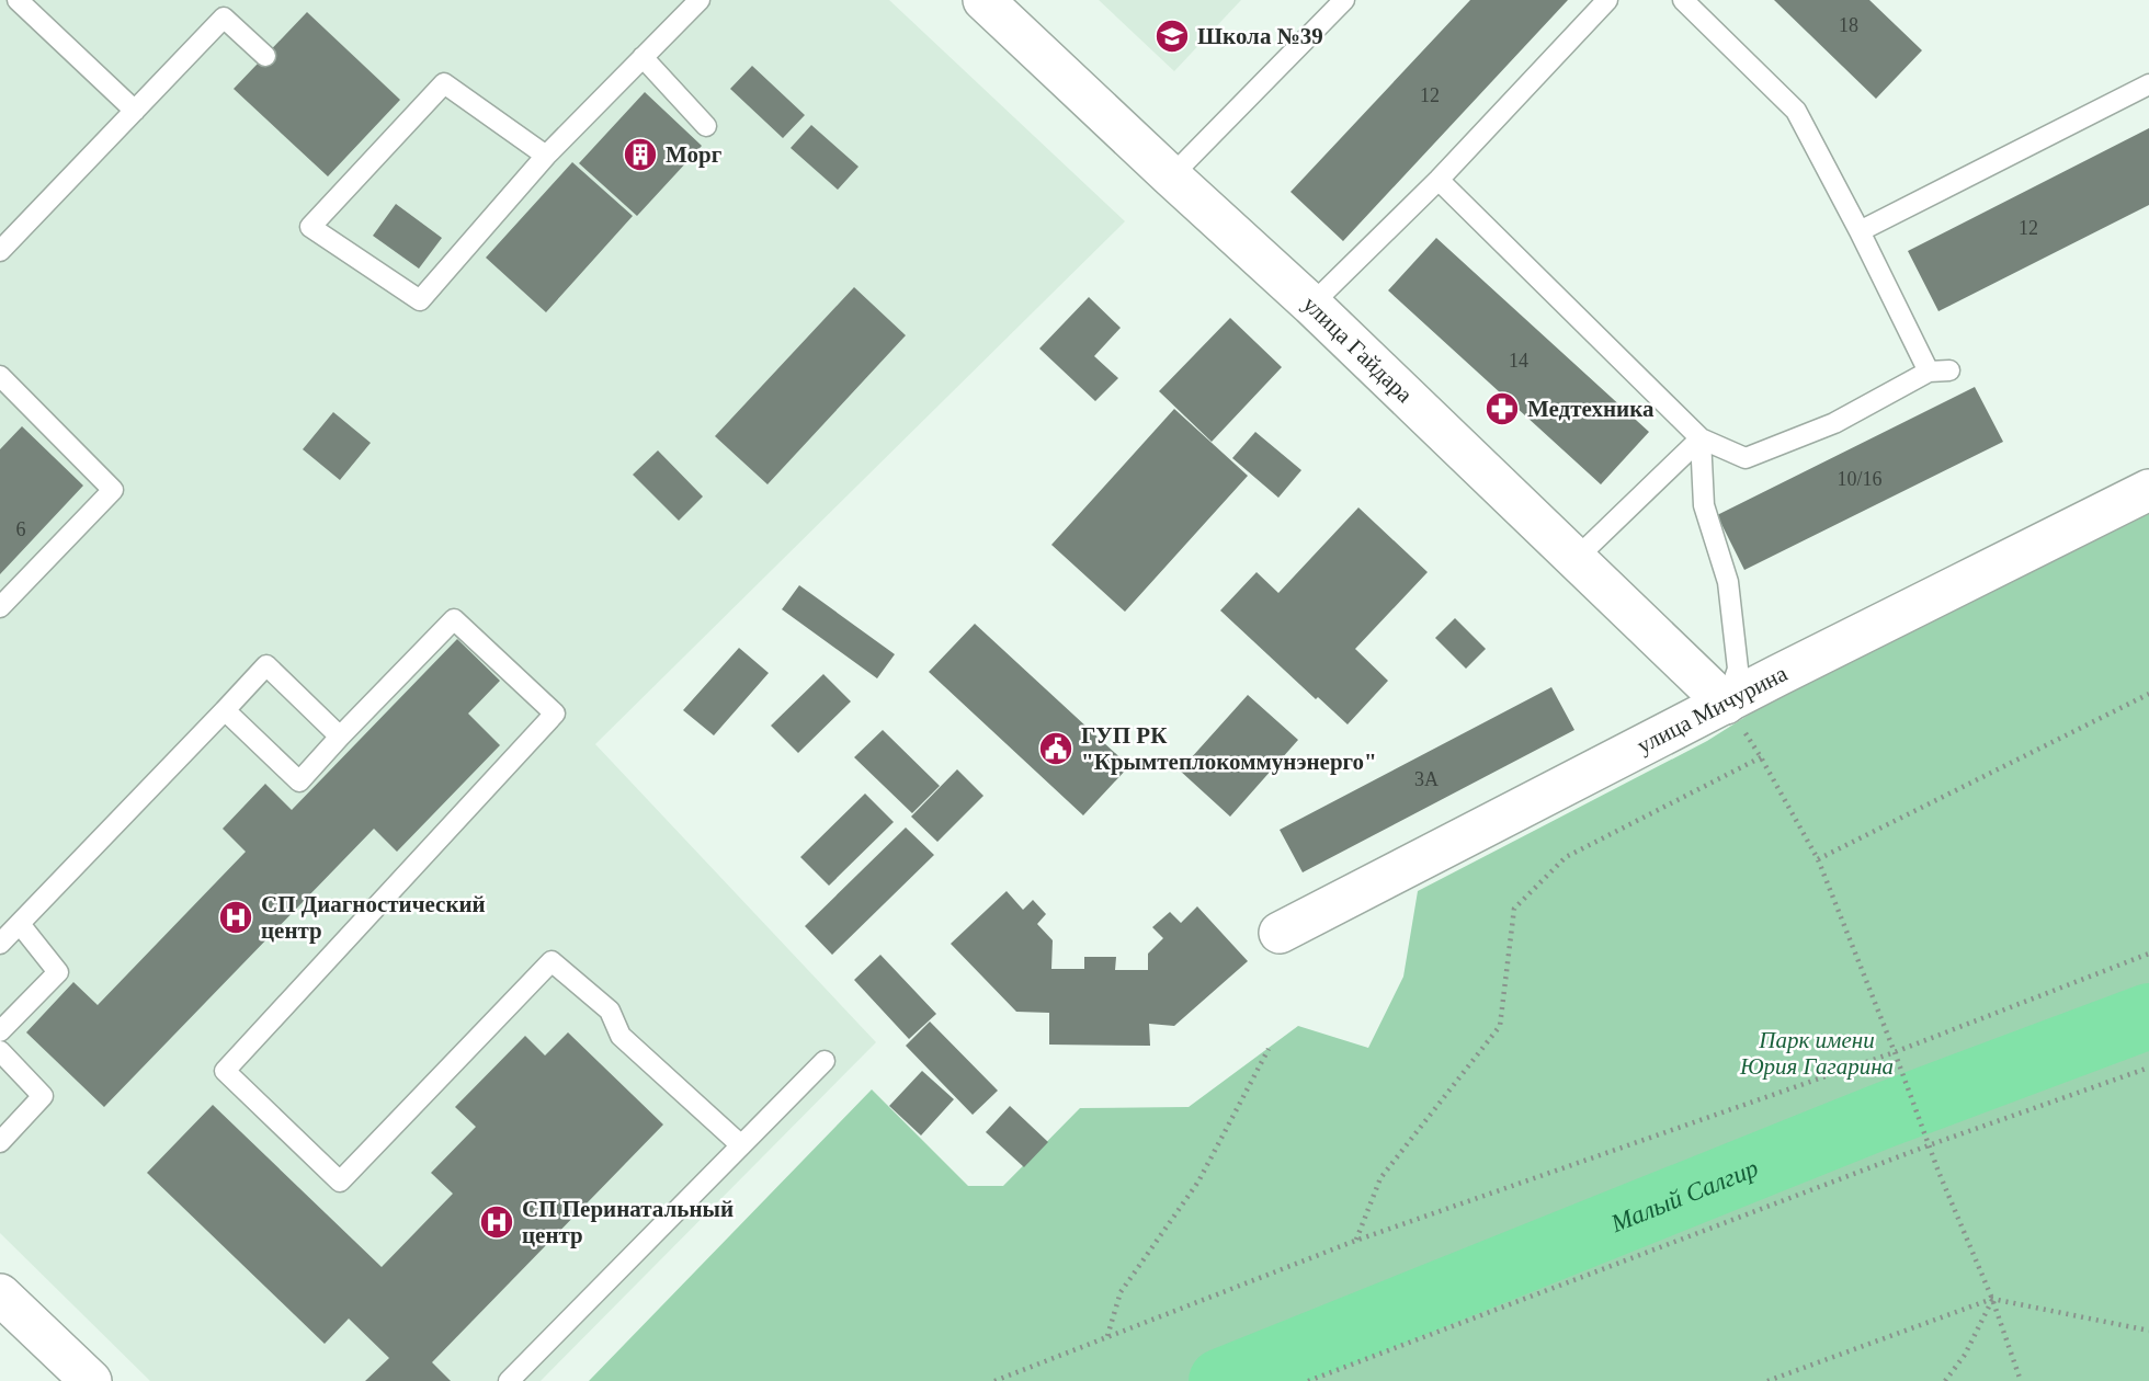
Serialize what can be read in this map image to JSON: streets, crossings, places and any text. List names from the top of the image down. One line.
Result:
{"streets":{"street":["улица Гайдара","улица Мичурина"]},"crossings":[["улица Гайдара","улица Мичурина"]],"water":["Малый Салгир"],"parks":["Парк имени Юрия Гагарина"],"places":{"school or university":["Школа №39"],"building":["Морг"],"pharmacy":["Медтехника"],"public building":["ГУП РК \"Крымтеплокоммунэнерго\""],"hospital":["СП Диагностический центр","СП Перинатальный центр"]},"house_numbers":["18","12","12","14","10/16","6","3А"]}
